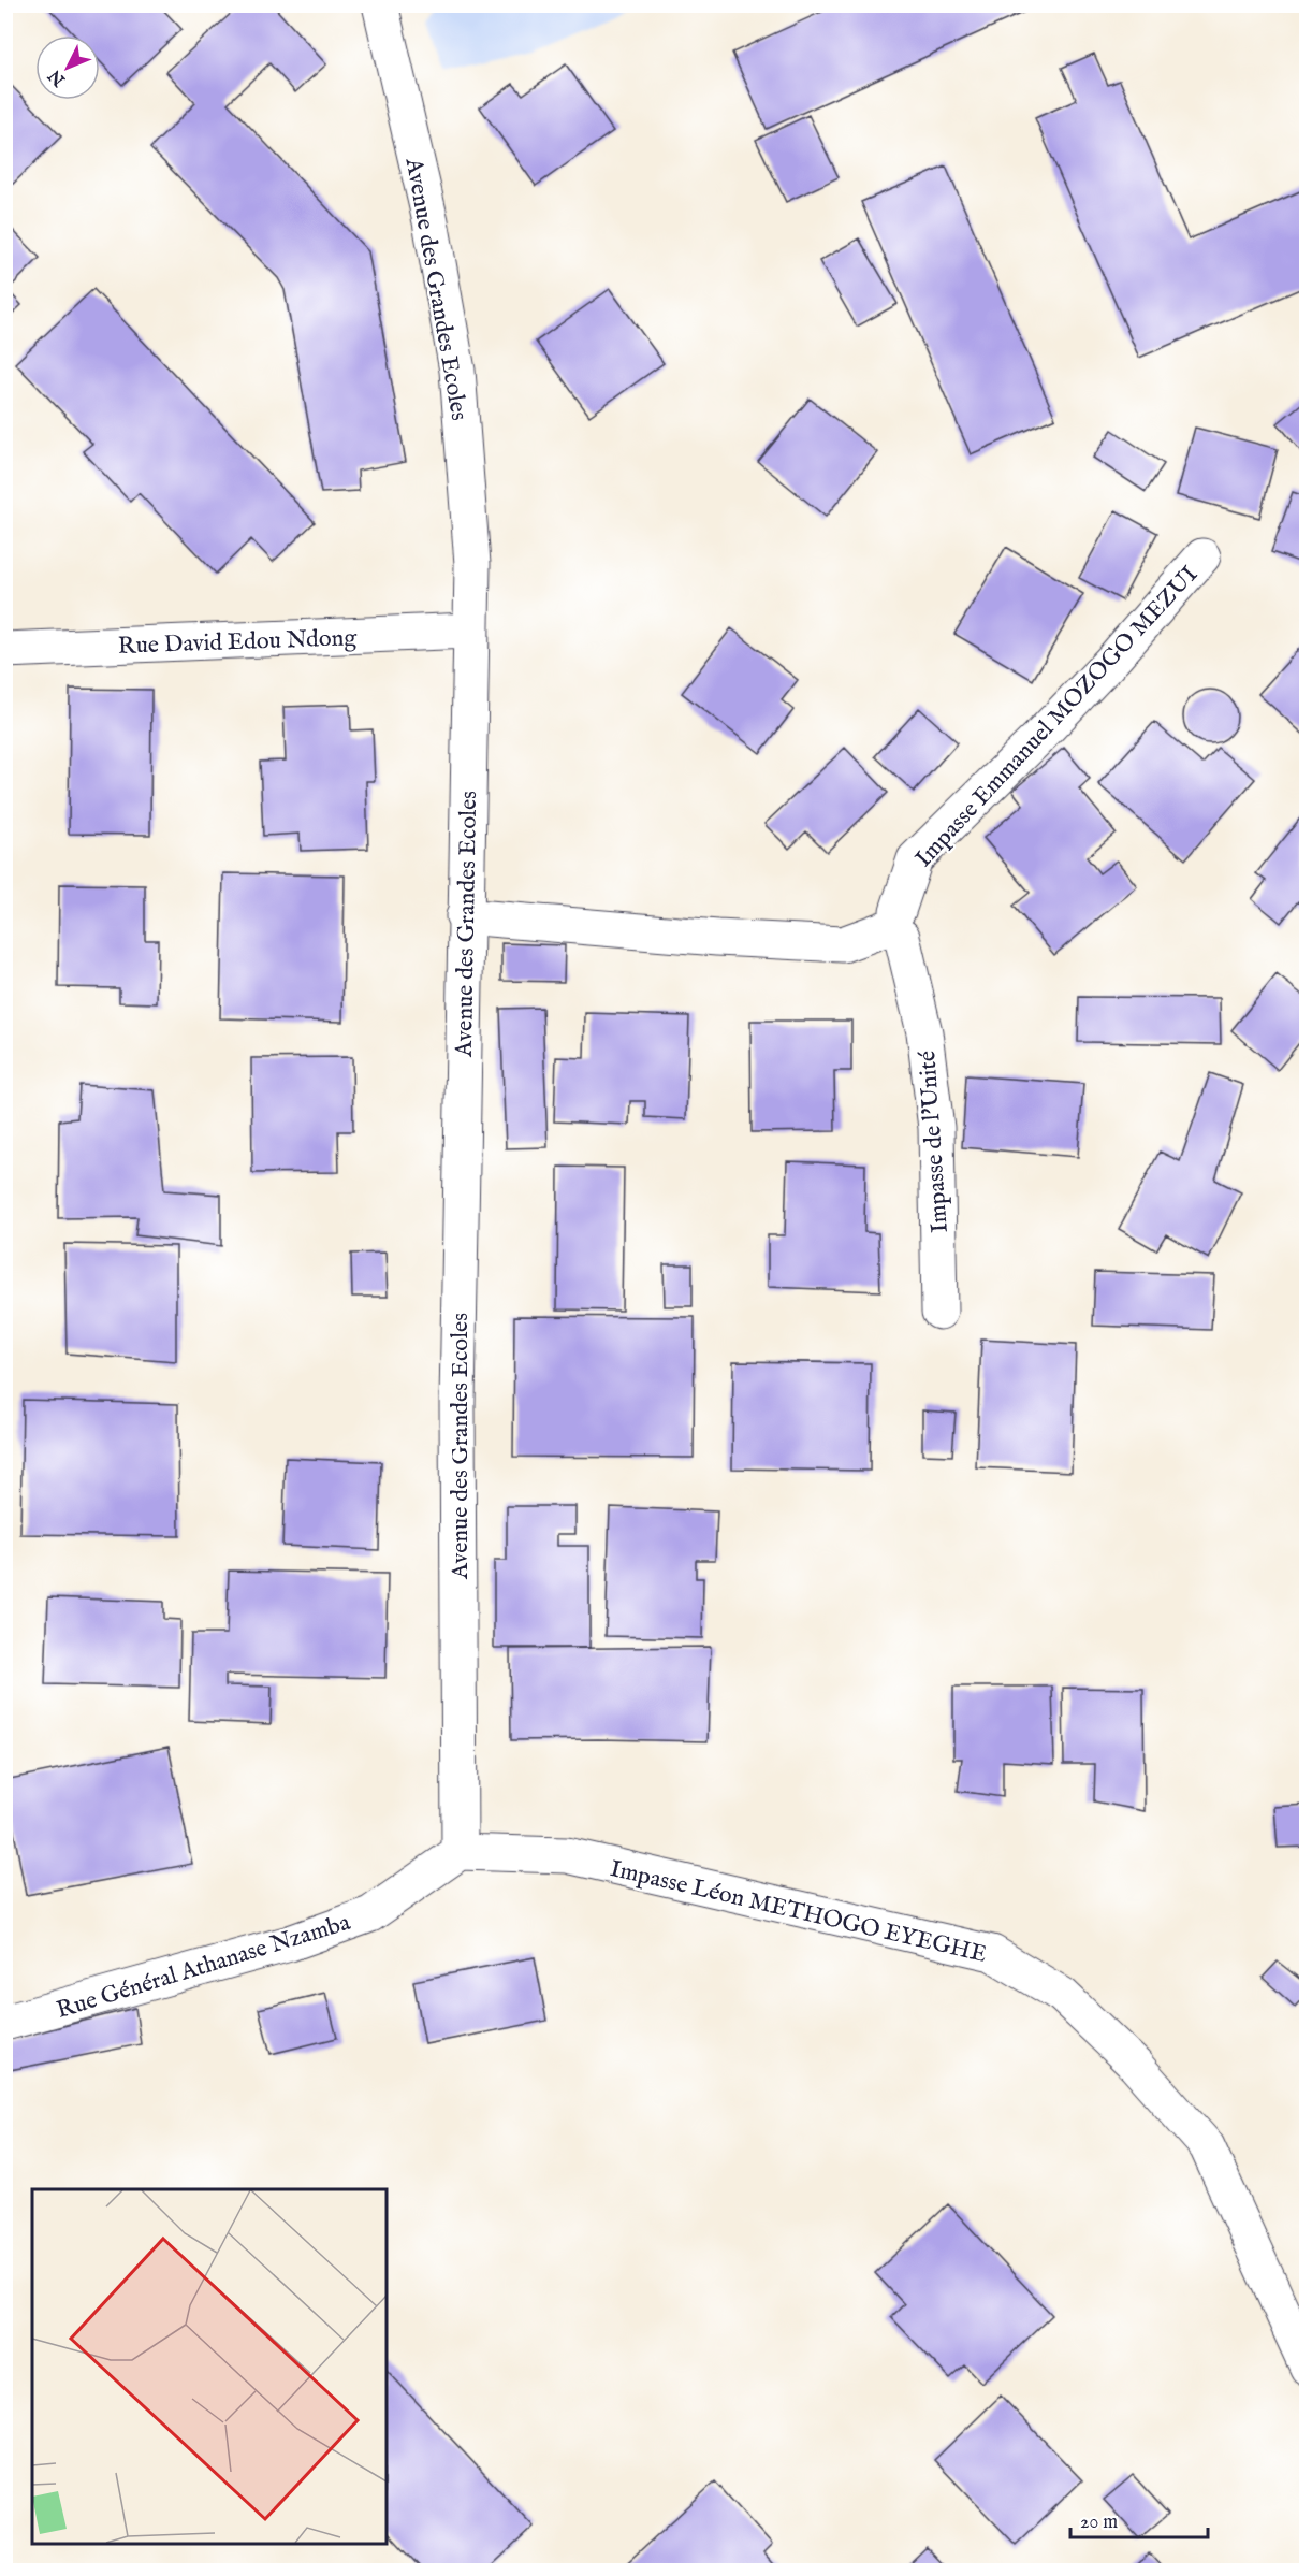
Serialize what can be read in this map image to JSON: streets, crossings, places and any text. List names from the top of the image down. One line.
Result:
{"streets":{"street":["Avenue des Grandes Ecoles","Rue David Edou Ndong","Impasse Emmanuel MOZOGO MEZUI","Impasse de l'Unité","Impasse Léon METHOGO EYEGHE","Rue Général Athanase Nzamba"]},"crossings":[["Avenue des Grandes Ecoles","Rue David Edou Ndong"],["Avenue des Grandes Ecoles","Impasse Léon METHOGO EYEGHE"],["Avenue des Grandes Ecoles","Rue Général Athanase Nzamba"],["Impasse Emmanuel MOZOGO MEZUI","Impasse de l'Unité"],["Impasse Léon METHOGO EYEGHE","Rue Général Athanase Nzamba"]],"scale_bar":"20 m","north":"bottom left"}
